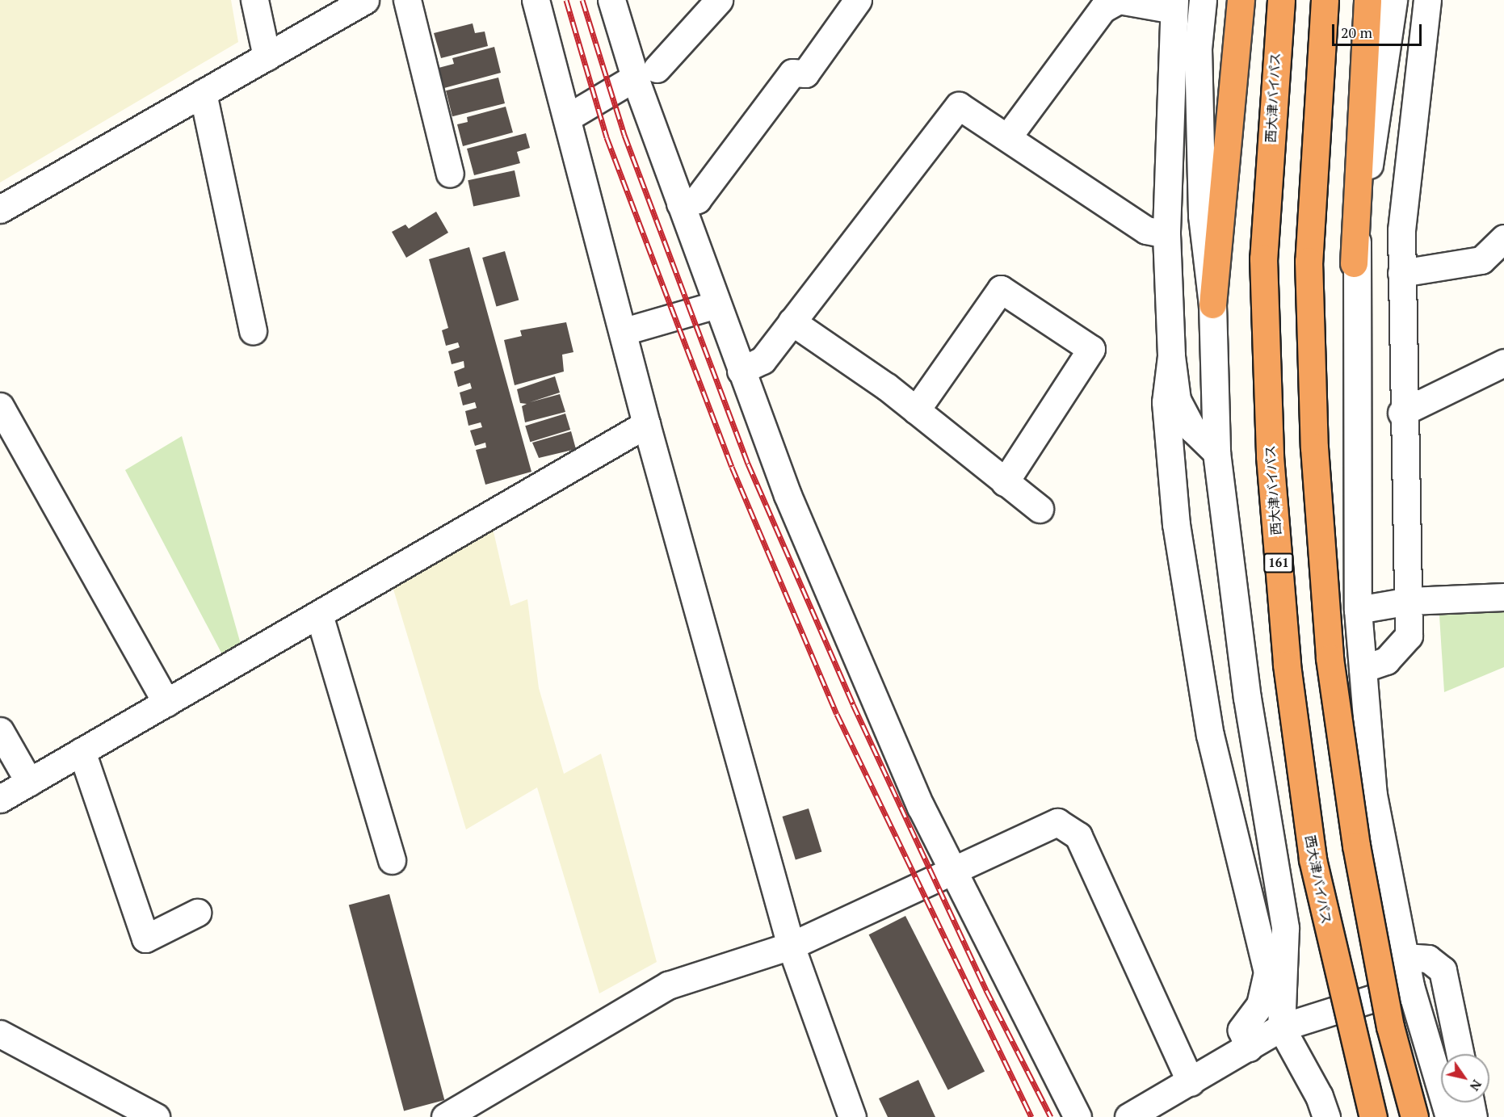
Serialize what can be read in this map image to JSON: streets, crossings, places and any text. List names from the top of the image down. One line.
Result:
{"streets":{"highway":["西大津バイパス","161"]},"scale_bar":"20 m","north":"bottom right"}
